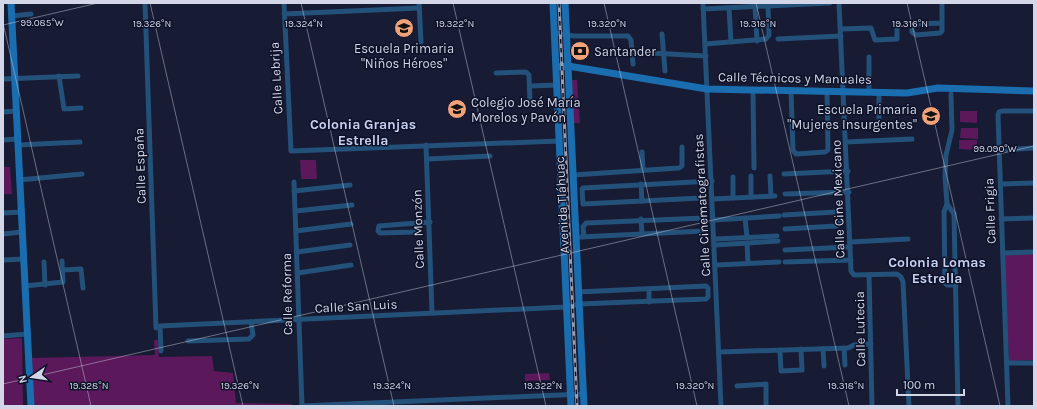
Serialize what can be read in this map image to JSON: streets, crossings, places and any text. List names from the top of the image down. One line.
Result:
{"streets":{"street":["Calle Lebrija","Calle Técnicos y Manuales","Calle España","Calle Cine Mexicano","Avenida Tláhuac","Calle Cinematografistas","Calle Frigia","Calle Monzón","Calle Reforma","Calle San Luis","Calle Lutecia"]},"crossings":[["Calle Lebrija","Calle Monzón"],["Calle Técnicos y Manuales","Calle Cine Mexicano"],["Calle Técnicos y Manuales","Avenida Tláhuac"],["Calle Técnicos y Manuales","Calle Cinematografistas"],["Calle España","Calle San Luis"],["Calle Cine Mexicano","Calle Lutecia"],["Avenida Tláhuac","Calle San Luis"],["Calle Monzón","Calle San Luis"],["Calle Reforma","Calle San Luis"]],"districts":["Colonia Granjas Estrella","Colonia Lomas Estrella"],"places":{"school or university":["Escuela Primaria \"Niños Héroes\"","Colegio José María Morelos y Pavón","Escuela Primaria \"Mujeres Insurgentes\""],"bank":["Santander"]},"scale_bar":"100 m","north":"left","coordinates":["99.085°W","19.326°N","19.324°N","19.322°N","19.320°N","19.318°N","19.316°N","99.090°W","19.328°N"]}
